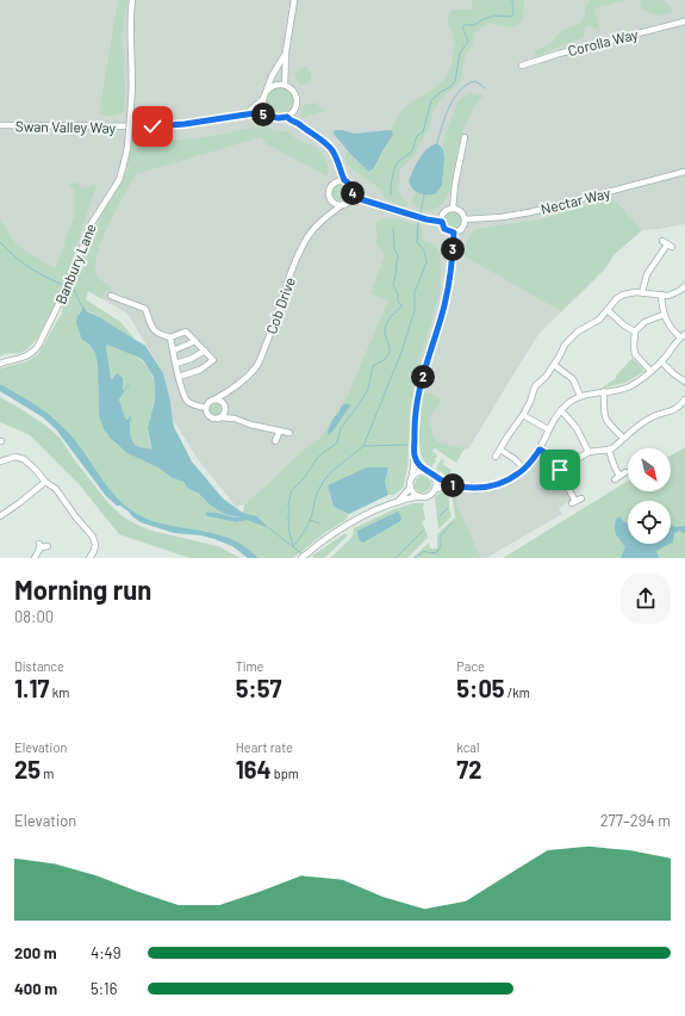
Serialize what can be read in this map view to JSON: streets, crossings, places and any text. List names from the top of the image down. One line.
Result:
{"streets":{"street":["Corolla Way","Swan Valley Way","Nectar Way","Banbury Lane","Cob Drive"]},"north":"bottom right","page":{"pins":["5","4","3","2","1"],"heading":["Morning run","08:00"],"stats":[["Distance","1.17 km"],["Time","5:57"],["Pace","5:05 /km"],["Elevation","25 m"],["Heart rate","164 bpm"],["kcal","72"]],"chart":["Elevation","277–294 m"],"list":[{"name":"200 m","note":"4:49"},{"name":"400 m","note":"5:16"}]}}
